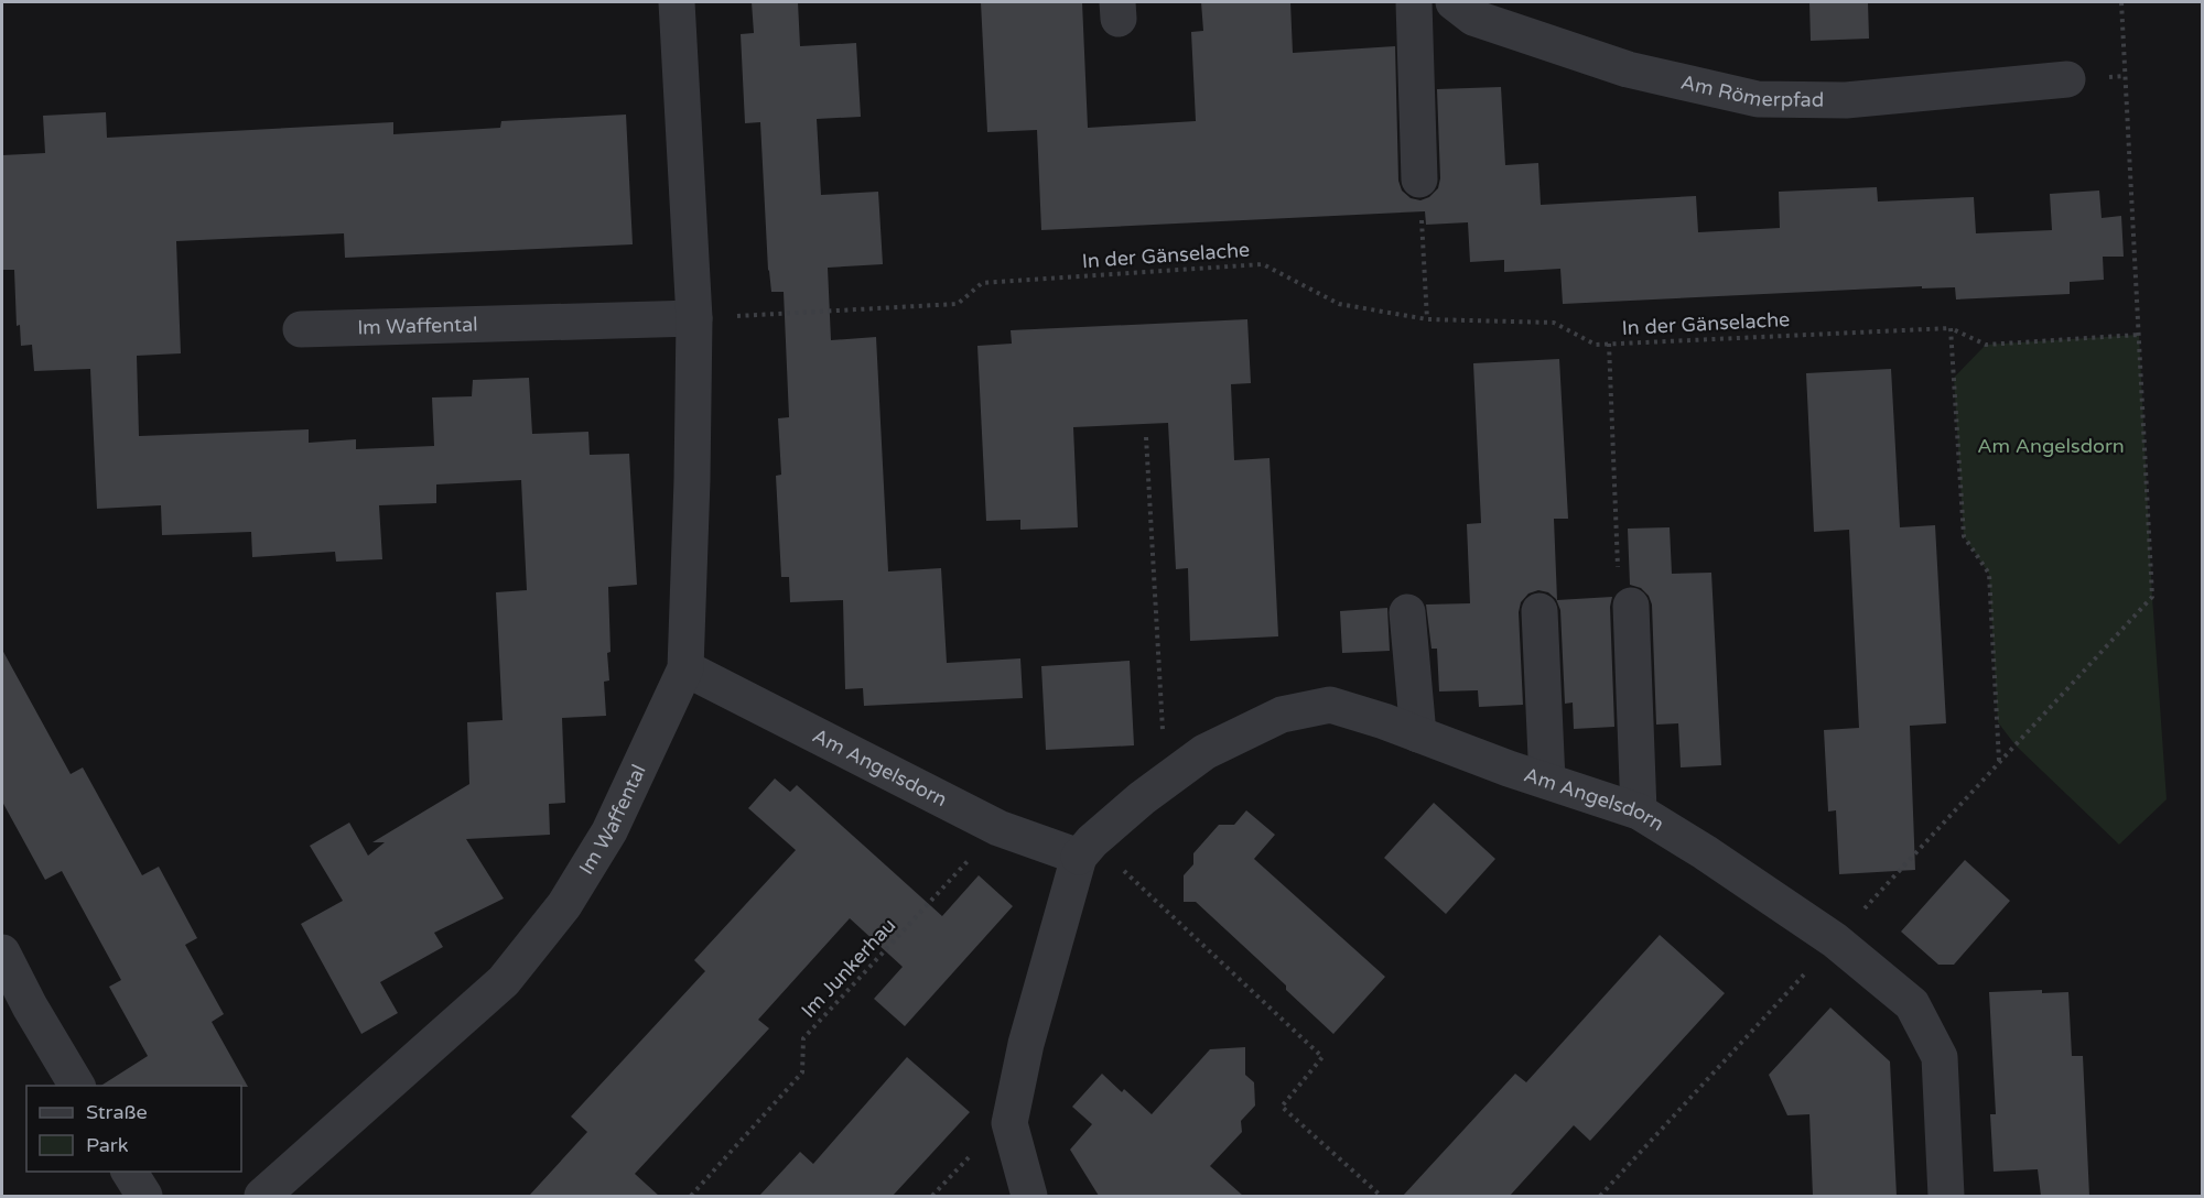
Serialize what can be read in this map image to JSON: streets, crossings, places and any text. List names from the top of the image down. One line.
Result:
{"streets":{"street":["Am Römerpfad","Im Waffental","Am Angelsdorn"],"path":["In der Gänselache","Im Junkerhau"]},"crossings":[["In der Gänselache","Im Waffental"],["Im Waffental","Am Angelsdorn"],["Am Angelsdorn","Im Junkerhau"]],"parks":["Am Angelsdorn"],"legend":["Straße","Park"]}
